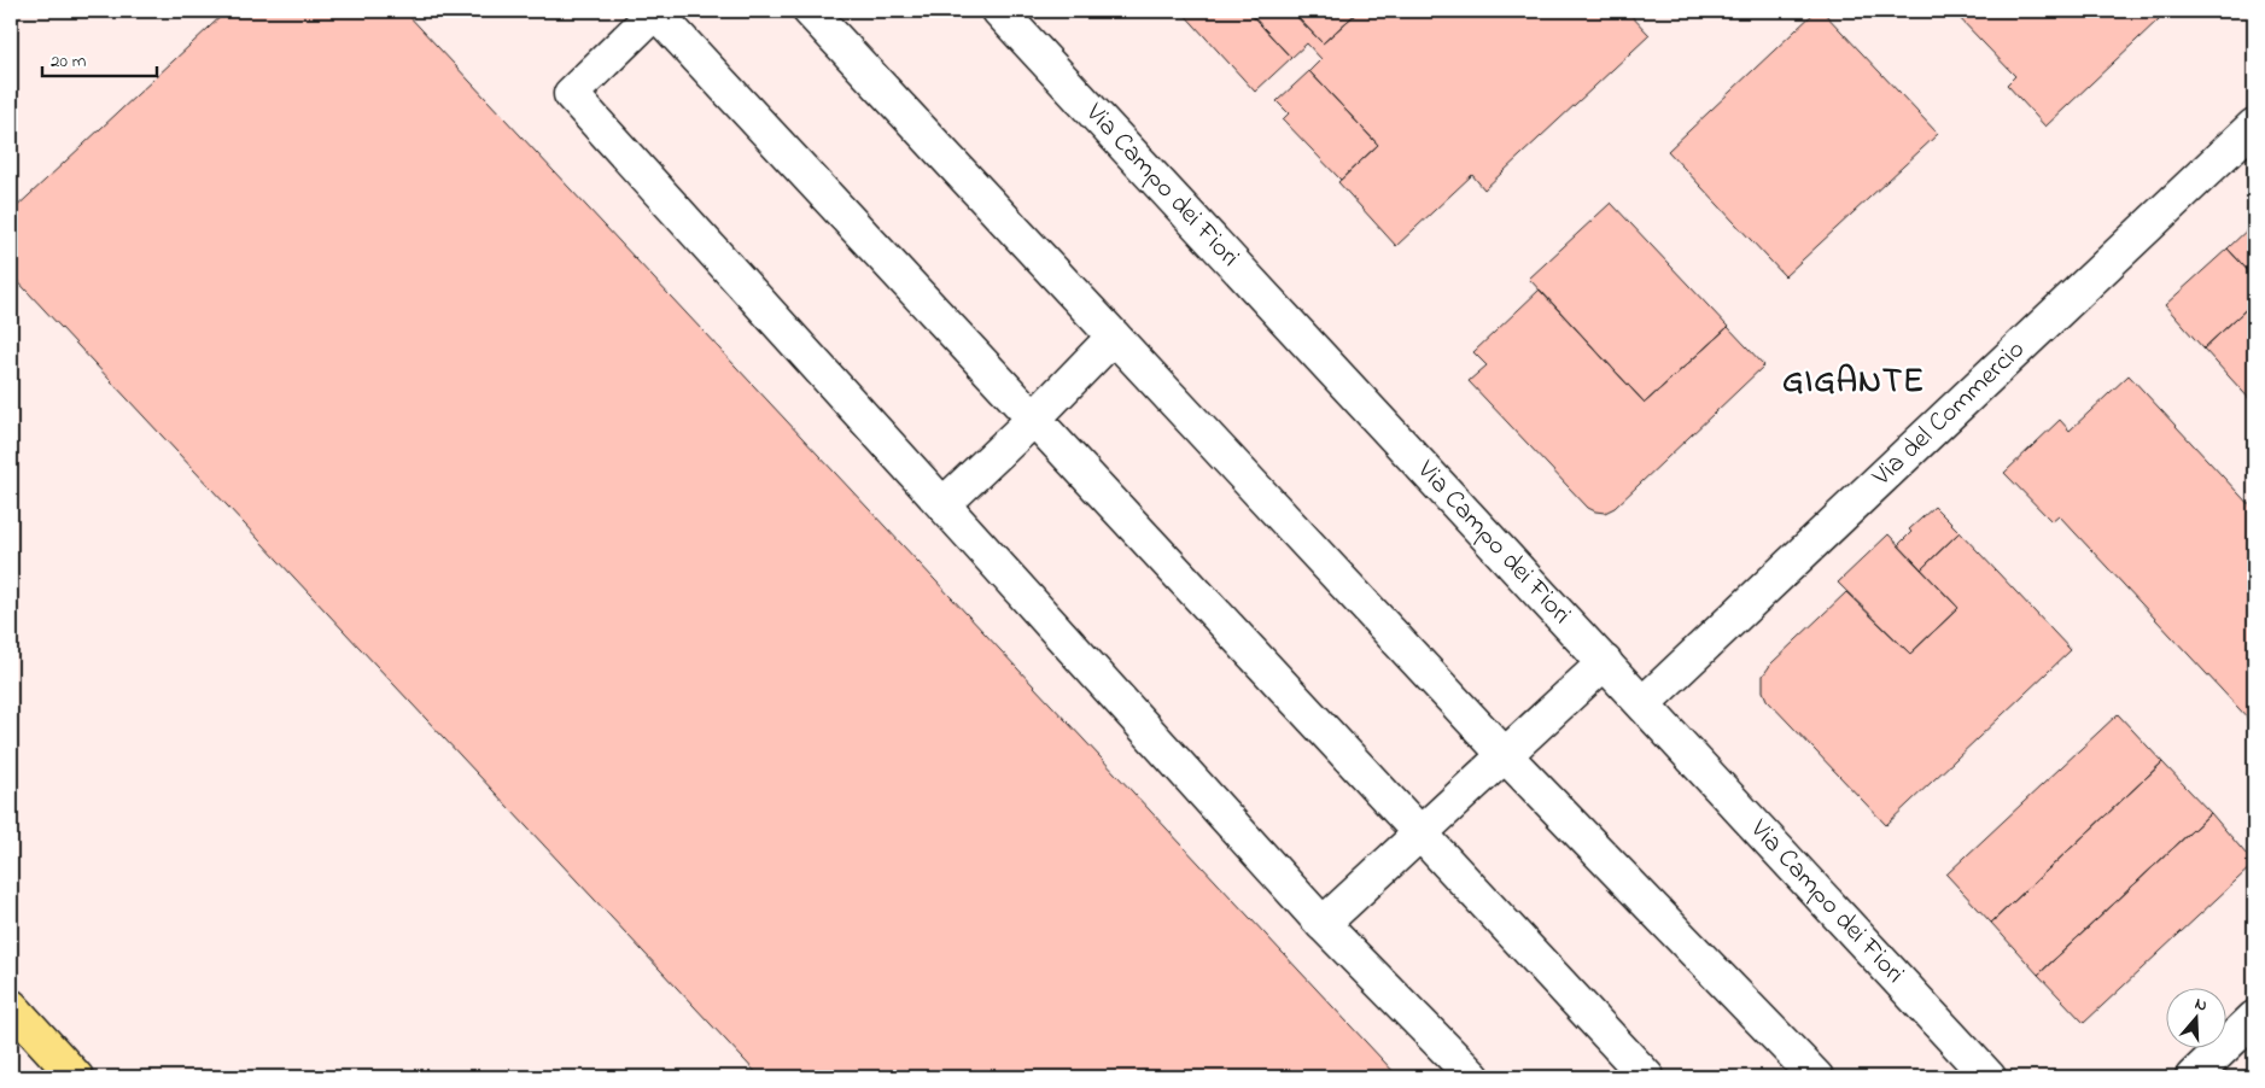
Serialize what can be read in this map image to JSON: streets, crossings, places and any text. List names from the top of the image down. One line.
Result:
{"streets":{"street":["Via Campo dei Fiori","Via del Commercio"]},"crossings":[["Via Campo dei Fiori","Via del Commercio"]],"districts":["GIGANTE"],"scale_bar":"20 m","north":"top"}
